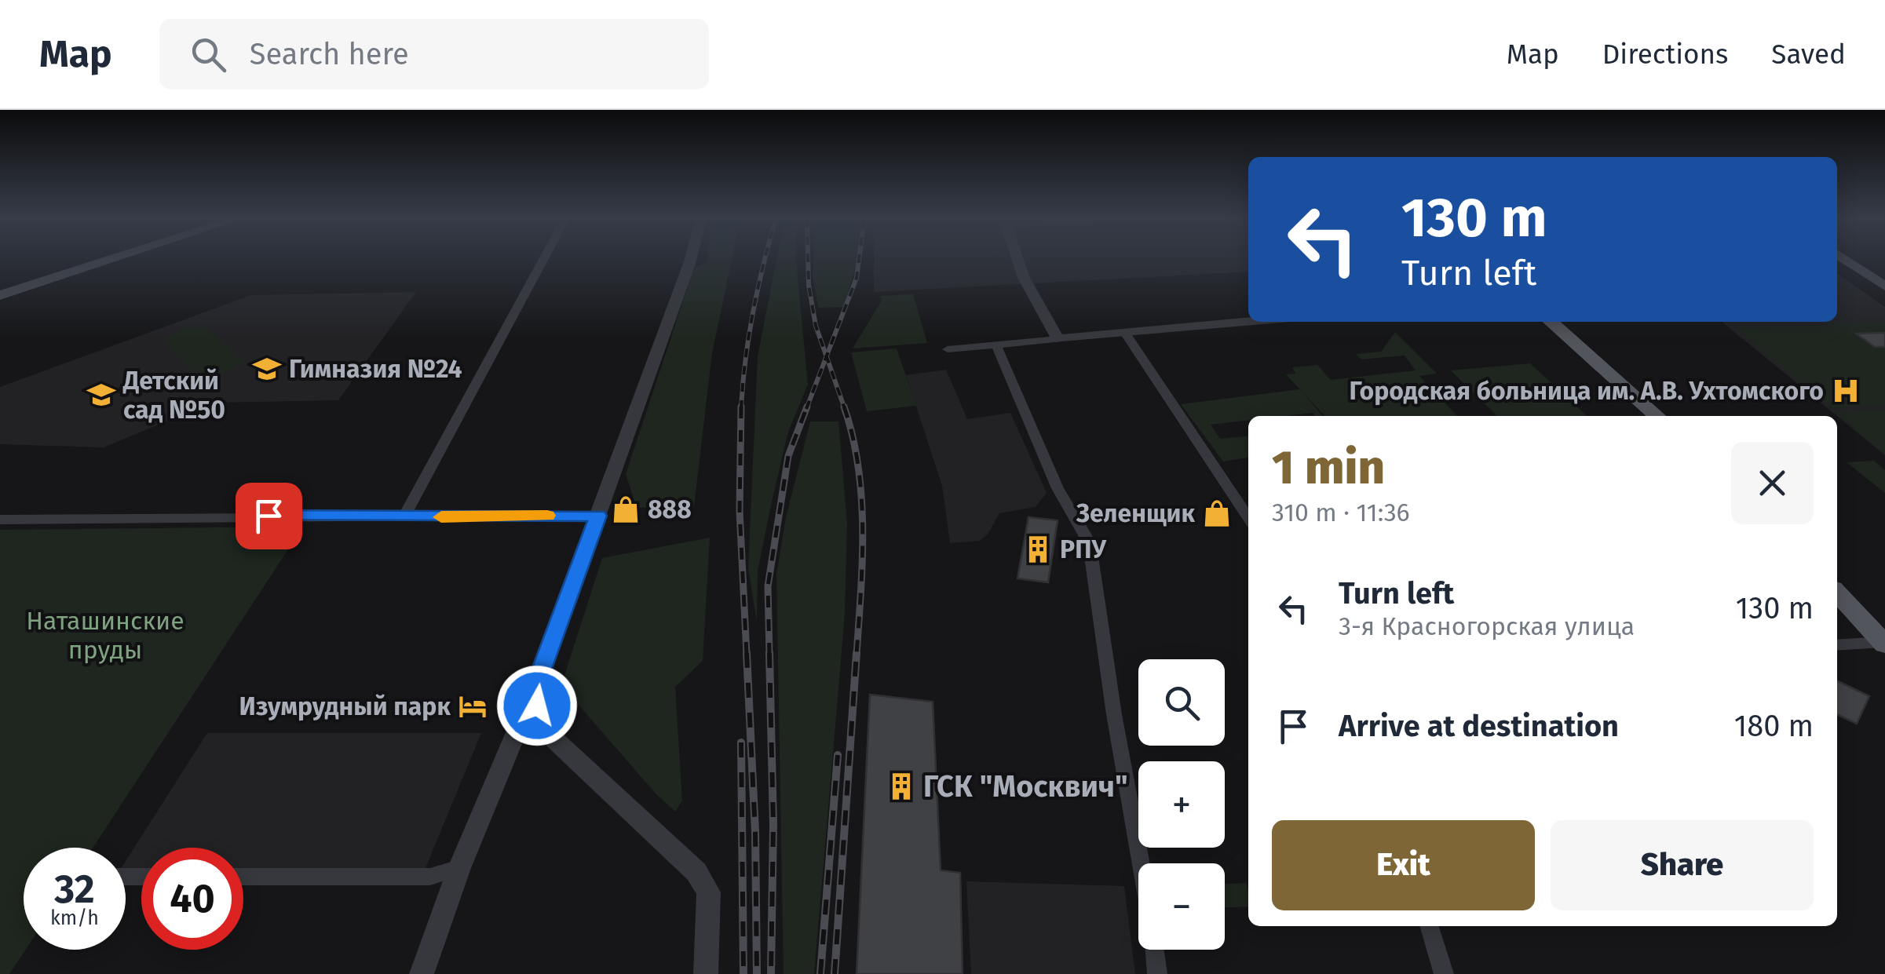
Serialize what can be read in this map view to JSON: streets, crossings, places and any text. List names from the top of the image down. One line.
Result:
{"parks":["Наташинские пруды"],"places":{"school or university":["Гимназия №24","Детский сад №50"],"hospital":["Городская больница им. А.В. Ухтомского"],"shop":["888","Зеленщик"],"building":["РПУ","ГСК \"Москвич\""],"hotel":["Изумрудный парк"]},"page":{"header":"Map","search":"Search here","nav":["Map","Directions","Saved"],"turn":["130 m","Turn left"],"heading":["1 min","310 m · 11:36"],"list":[{"name":"Turn left","note":"3-я Красногорская улица","value":"130 m"},{"name":"Arrive at destination","value":"180 m"}],"map_buttons":["+","−"],"buttons":["Exit","Share"],"speed":"32 km/h","limit":"40"}}
